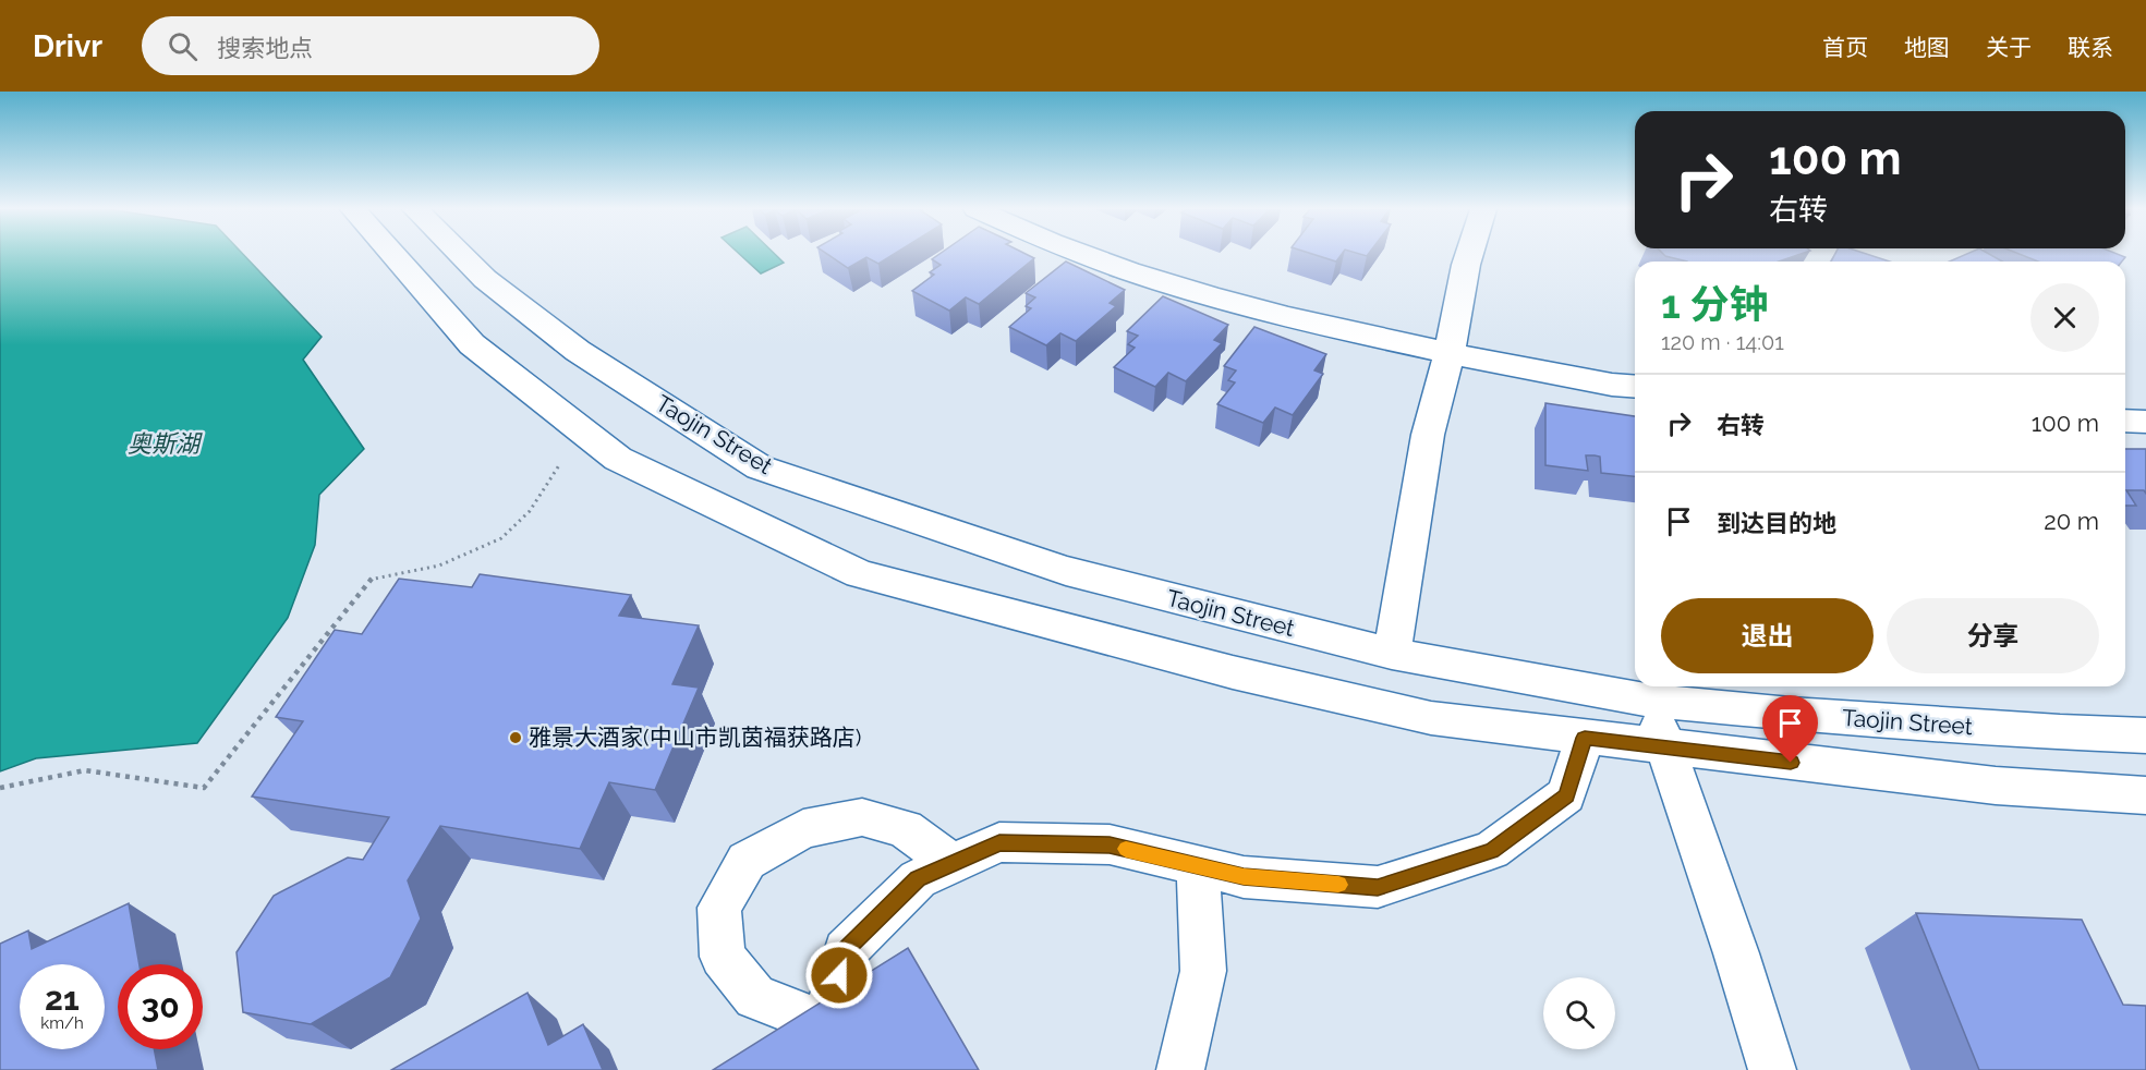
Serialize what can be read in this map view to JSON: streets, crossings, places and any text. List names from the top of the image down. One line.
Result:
{"streets":{"street":["Taojin Street"]},"water":["奥斯湖"],"places":["雅景大酒家(中山市凯茵福获路店)"],"page":{"header":"Drivr","search":"搜索地点","nav":["首页","地图","关于","联系"],"turn":["100 m","右转"],"heading":["1 分钟","120 m · 14:01"],"list":[{"name":"右转","value":"100 m"},{"name":"到达目的地","value":"20 m"}],"buttons":["退出","分享"],"speed":"21 km/h","limit":"30"}}
